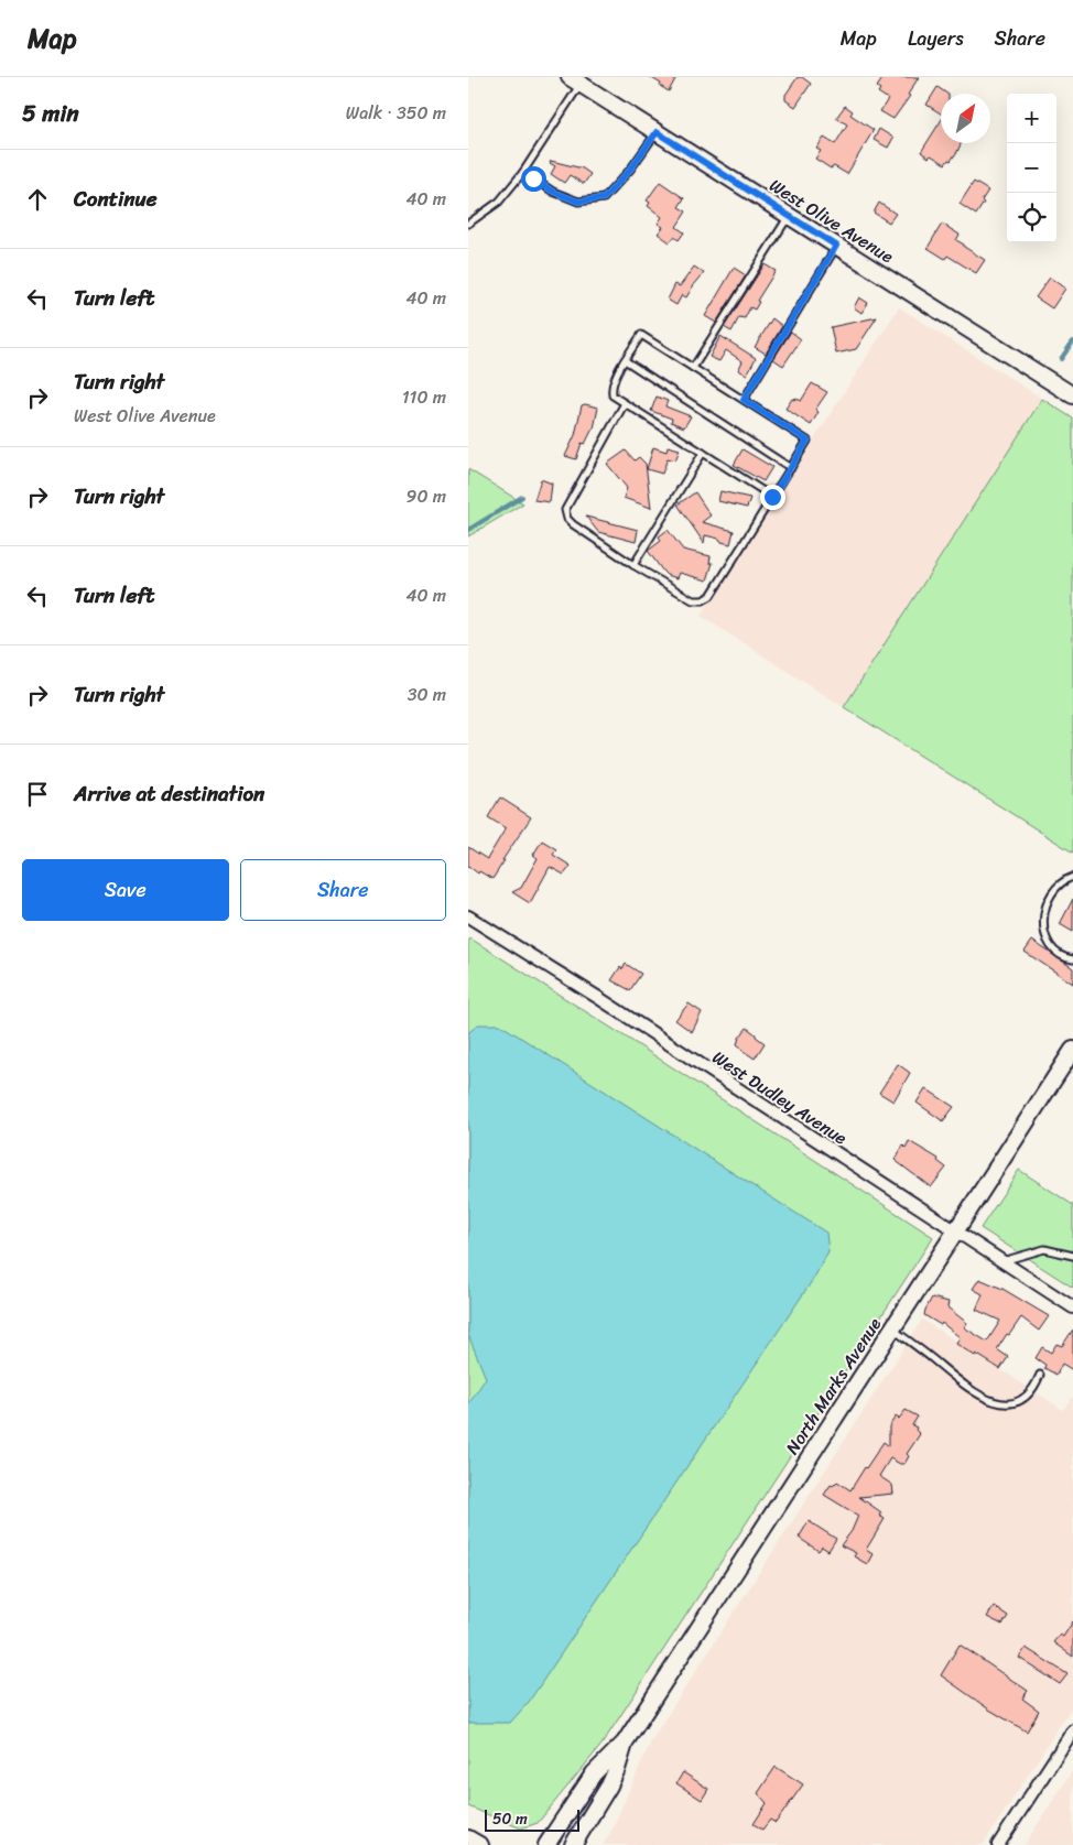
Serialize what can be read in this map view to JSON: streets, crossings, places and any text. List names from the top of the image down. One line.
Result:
{"streets":{"main road":["West Olive Avenue","North Marks Avenue"],"street":["West Dudley Avenue"]},"crossings":[["West Dudley Avenue","North Marks Avenue"]],"scale_bar":"50 m","north":"top right","page":{"header":"Map","nav":["Map","Layers","Share"],"heading":["5 min","Walk · 350 m"],"map_buttons":["+","−"],"list":[["Continue","40 m"],["Turn left","40 m"],["Turn right","West Olive Avenue","110 m"],["Turn right","90 m"],["Turn left","40 m"],["Turn right","30 m"],"Arrive at destination"],"buttons":["Save","Share"],"scale":"50 m"}}
